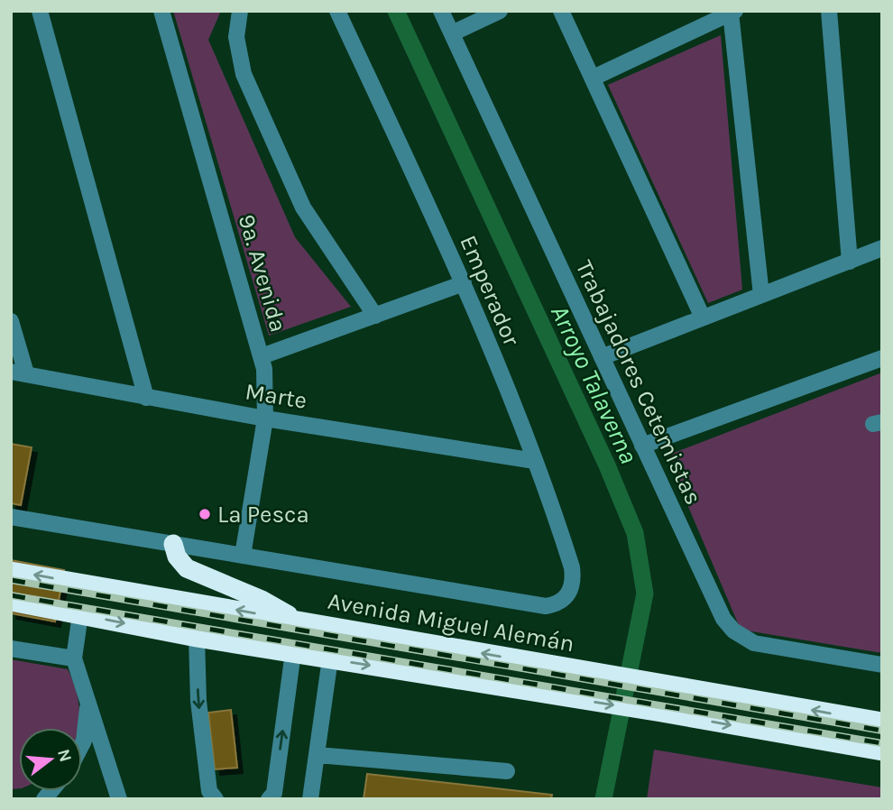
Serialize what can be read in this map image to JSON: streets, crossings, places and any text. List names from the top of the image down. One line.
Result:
{"streets":{"highway":["Avenida Miguel Alemán"],"street":["9a. Avenida","Emperador","Trabajadores Cetemistas","Marte"]},"crossings":[["9a. Avenida","Marte"],["9a. Avenida","Avenida Miguel Alemán"],["Emperador","Marte"],["Emperador","Avenida Miguel Alemán"]],"water":["Arroyo Talaverna"],"places":["La Pesca"],"north":"right"}
